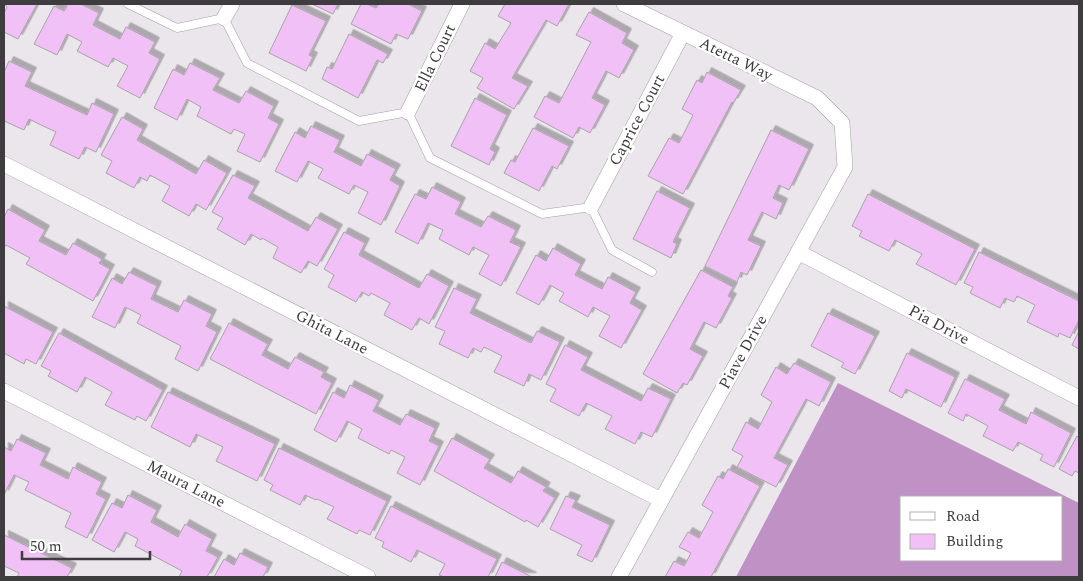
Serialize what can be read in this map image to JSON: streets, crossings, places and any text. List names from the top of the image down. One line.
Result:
{"streets":{"street":["Ella Court","Atetta Way","Caprice Court","Pia Drive","Ghita Lane","Piave Drive","Maura Lane"]},"crossings":[["Atetta Way","Caprice Court"],["Atetta Way","Piave Drive"],["Pia Drive","Piave Drive"],["Ghita Lane","Piave Drive"]],"legend":["Road","Building"],"scale_bar":"50 m"}
